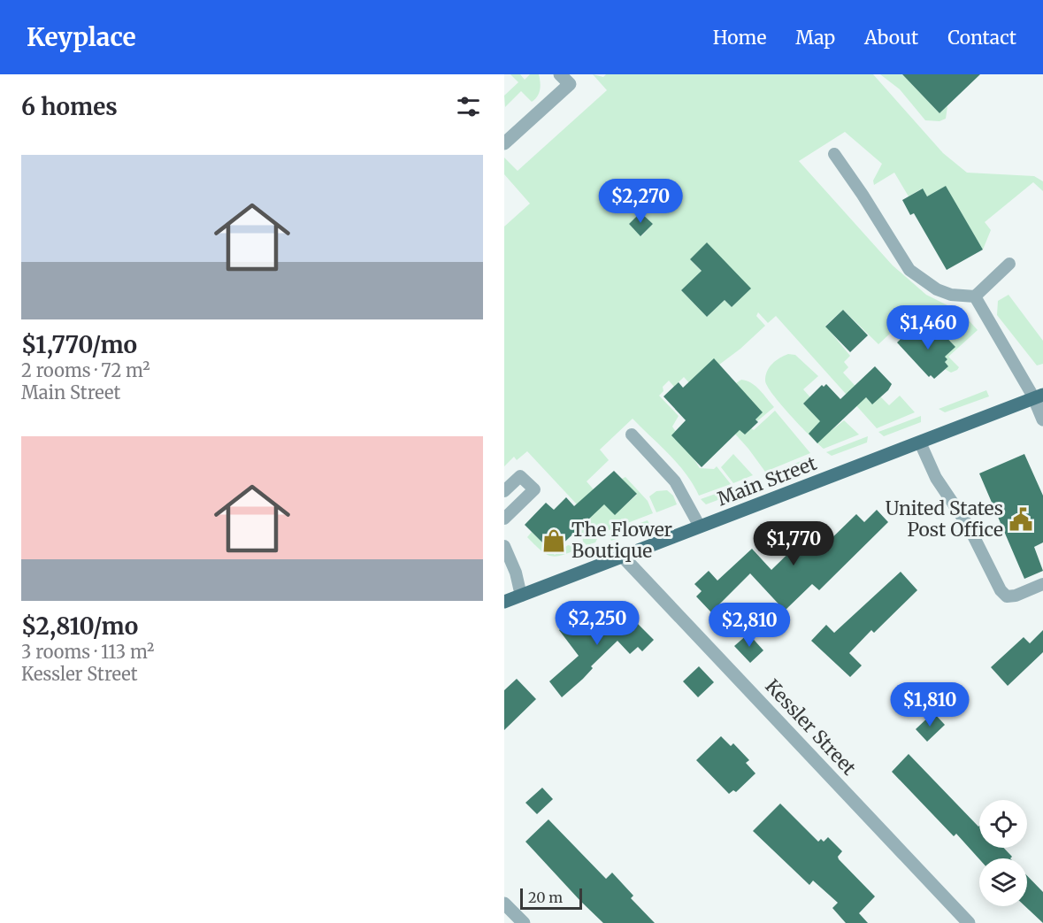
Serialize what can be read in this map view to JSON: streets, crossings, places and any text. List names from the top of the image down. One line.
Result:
{"streets":{"main road":["Main Street"],"street":["Kessler Street"]},"crossings":[["Main Street","Kessler Street"]],"places":{"public building":["United States Post Office"],"shop":["The Flower Boutique"]},"scale_bar":"20 m","page":{"header":"Keyplace","nav":["Home","Map","About","Contact"],"heading":"6 homes","list":[{"name":"$1,770/mo","note":"2 rooms · 72 m² · Main Street"},{"name":"$2,810/mo","note":"3 rooms · 113 m² · Kessler Street"}],"price":["$2,270","$1,460","$1,770","$2,250","$2,810","$1,810"],"scale":"20 m"}}
